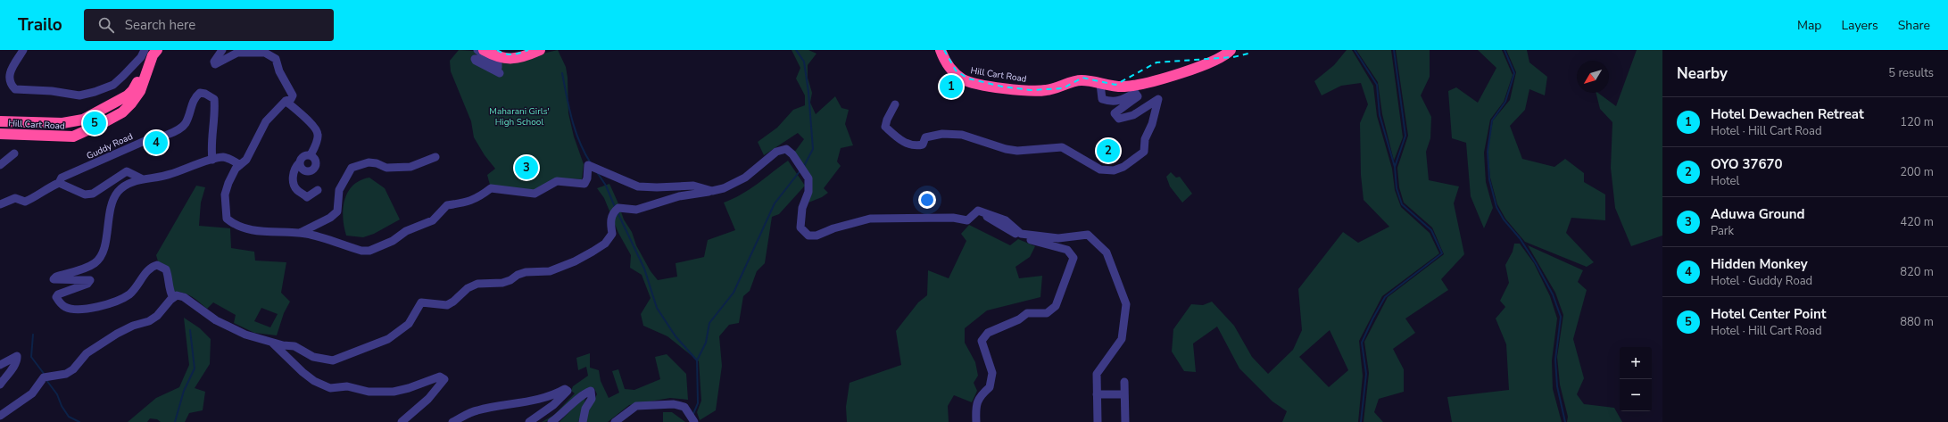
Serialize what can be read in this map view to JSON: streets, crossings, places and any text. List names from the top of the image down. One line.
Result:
{"streets":{"highway":["Hill Cart Road"],"street":["Guddy Road"]},"parks":["Maharani Girls' High School"],"north":"bottom left","page":{"header":"Trailo","search":"Search here","nav":["Map","Layers","Share"],"heading":["Nearby","5 results"],"pins":["1","5","4","2","3"],"list":[{"mark":"1","name":"Hotel Dewachen Retreat","note":"Hotel · Hill Cart Road","value":"120 m"},{"mark":"2","name":"OYO 37670","note":"Hotel","value":"200 m"},{"mark":"3","name":"Aduwa Ground","note":"Park","value":"420 m"},{"mark":"4","name":"Hidden Monkey","note":"Hotel · Guddy Road","value":"820 m"},{"mark":"5","name":"Hotel Center Point","note":"Hotel · Hill Cart Road","value":"880 m"}],"map_buttons":["+","−"]}}
